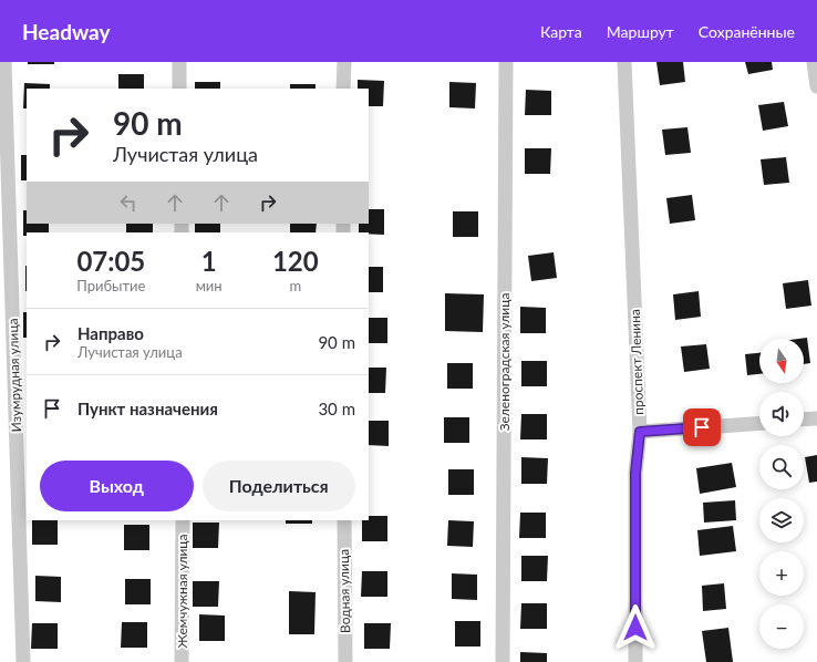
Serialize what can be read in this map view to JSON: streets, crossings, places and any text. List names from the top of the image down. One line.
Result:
{"streets":{"street":["Зеленоградская улица","проспект Ленина","Изумрудная улица","Жемчужная улица","Водная улица"]},"north":"bottom","page":{"header":"Headway","nav":["Карта","Маршрут","Сохранённые"],"turn":["90 m","Лучистая улица"],"eta":["07:05","Прибытие","1","мин","120","m"],"list":[{"name":"Направо","note":"Лучистая улица","value":"90 m"},{"name":"Пункт назначения","value":"30 m"}],"map_buttons":["+","−"],"buttons":["Выход","Поделиться"]}}
